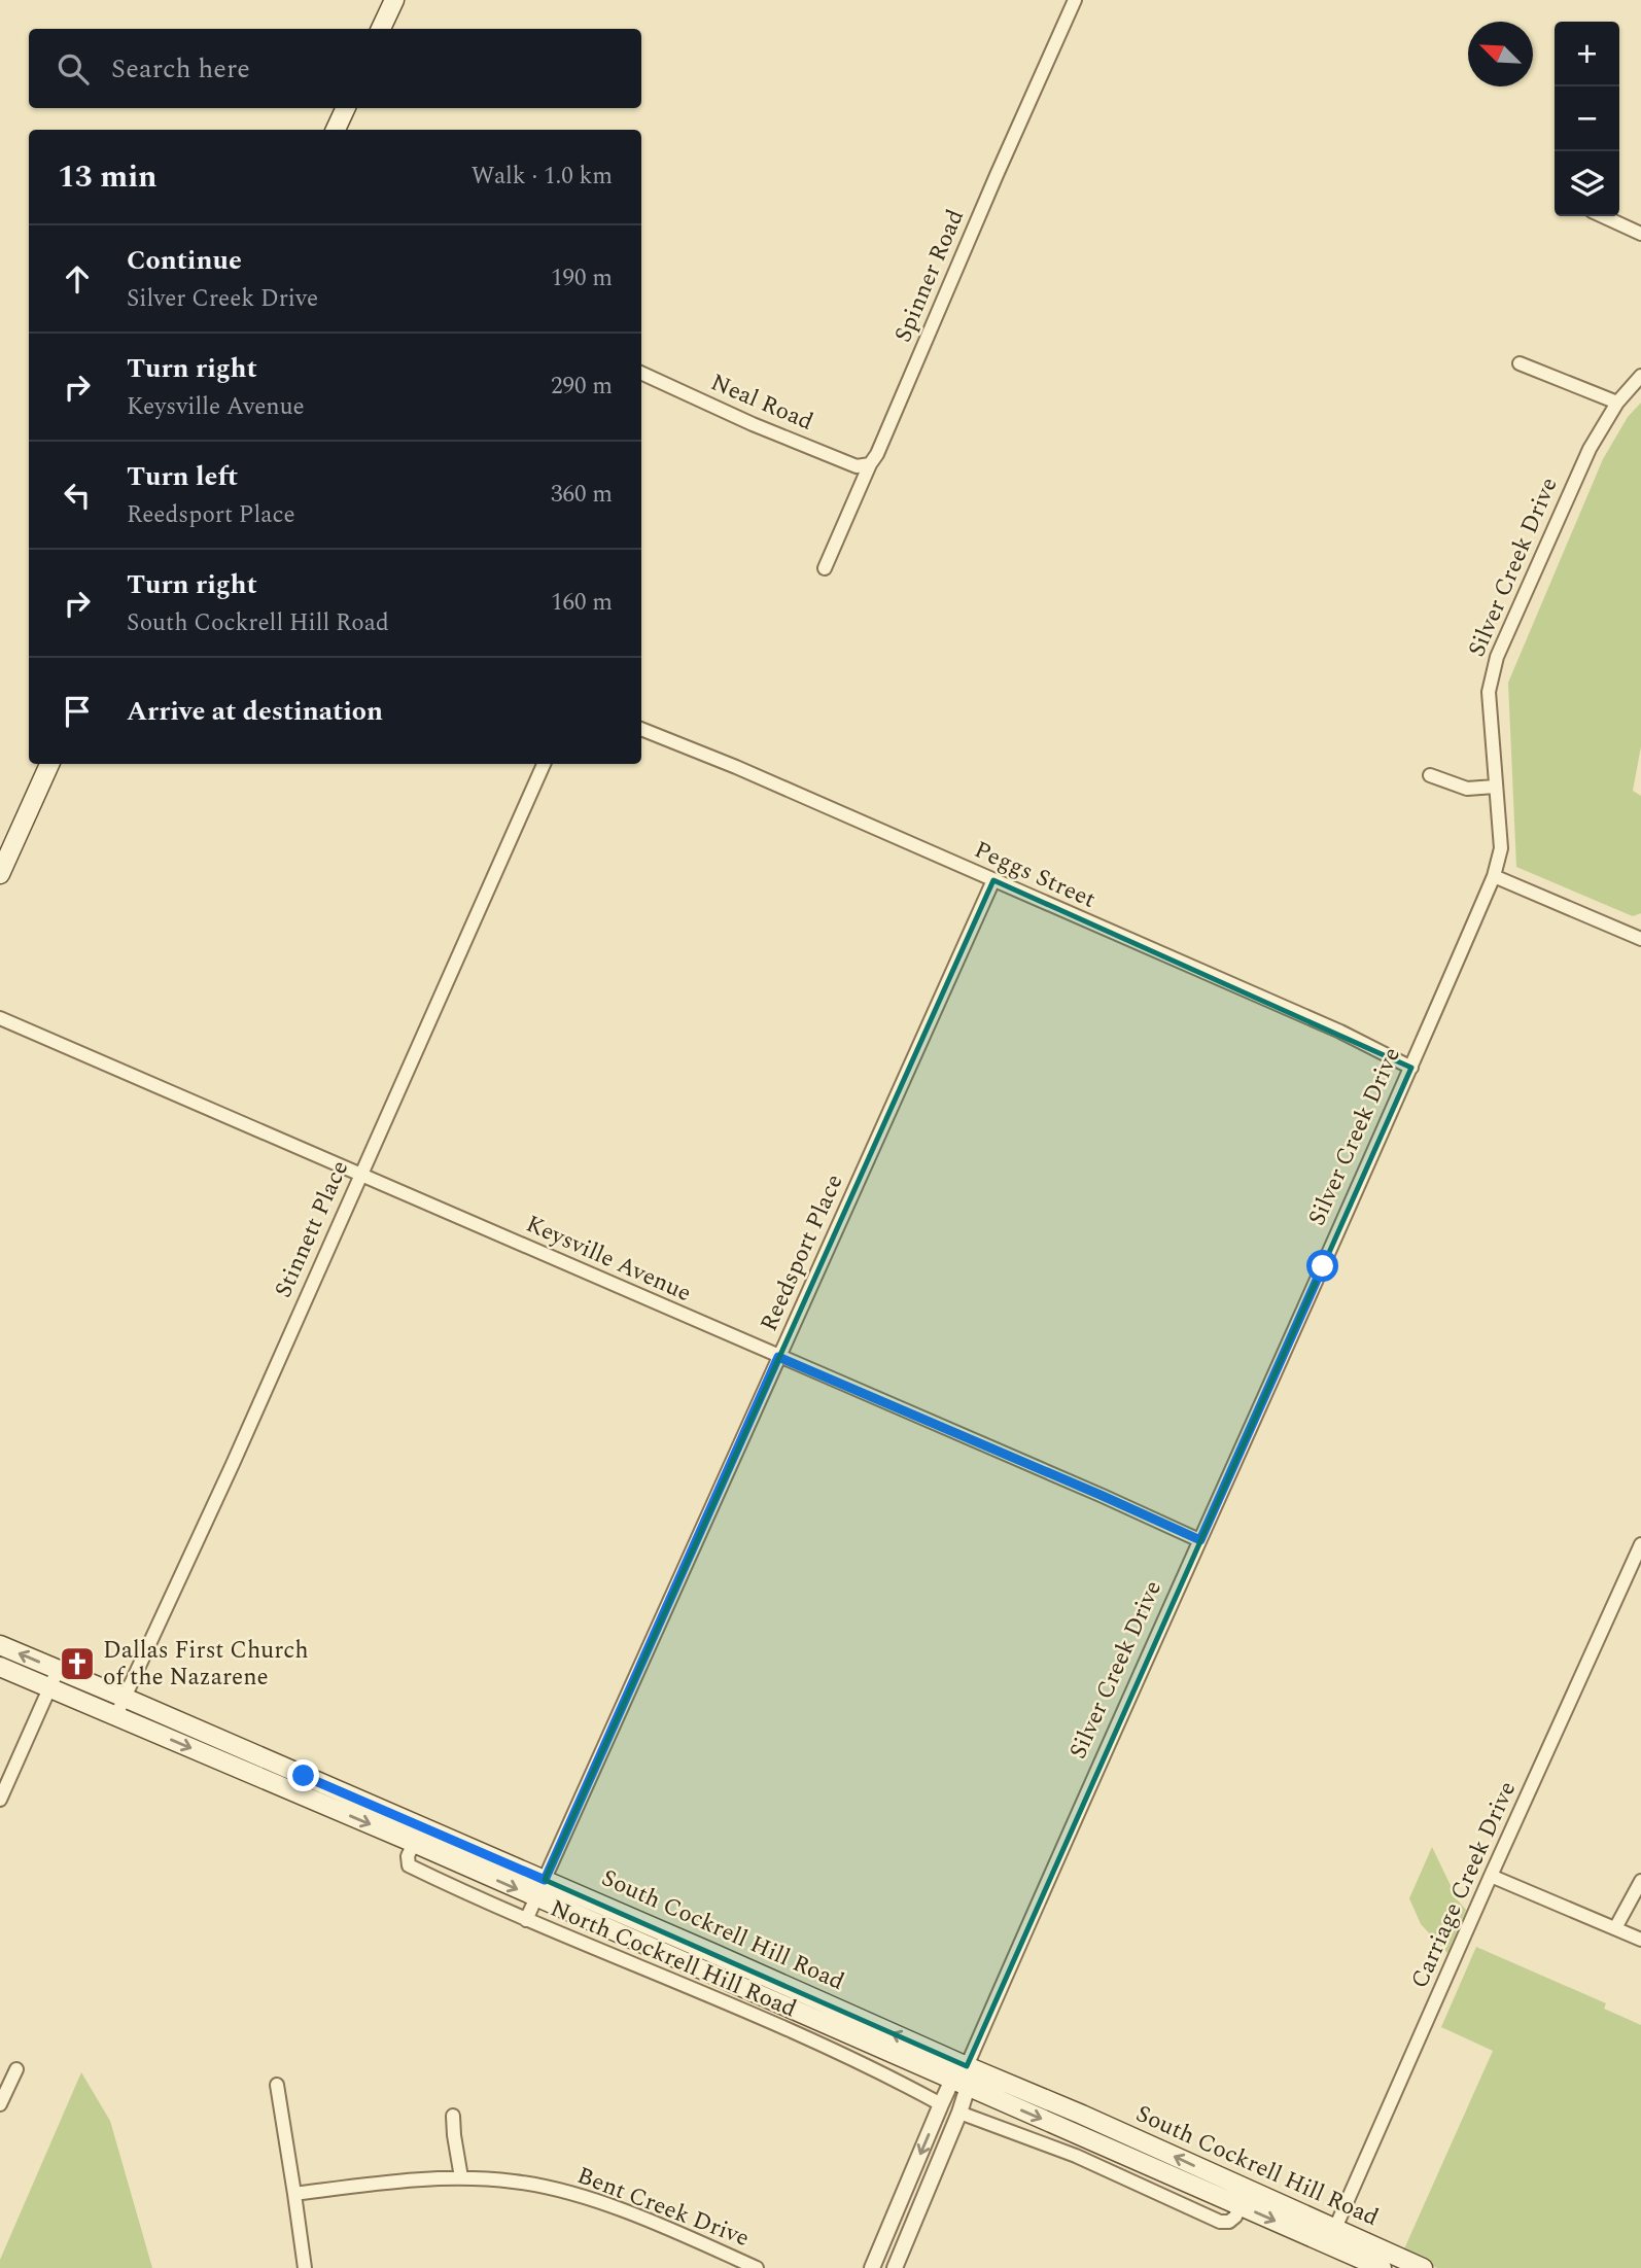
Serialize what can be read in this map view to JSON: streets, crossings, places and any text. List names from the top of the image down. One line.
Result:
{"streets":{"main road":["South Cockrell Hill Road"],"street":["Spinner Road","Neal Road","Silver Creek Drive","Peggs Street","Stinnett Place","Reedsport Place","Keysville Avenue","Carriage Creek Drive","North Cockrell Hill Road","Bent Creek Drive"]},"crossings":[["Spinner Road","Neal Road"],["Silver Creek Drive","Peggs Street"],["Silver Creek Drive","Keysville Avenue"],["Silver Creek Drive","South Cockrell Hill Road"],["Silver Creek Drive","North Cockrell Hill Road"],["Peggs Street","Reedsport Place"],["Stinnett Place","Keysville Avenue"],["Stinnett Place","South Cockrell Hill Road"],["Reedsport Place","Keysville Avenue"],["Reedsport Place","South Cockrell Hill Road"],["Reedsport Place","North Cockrell Hill Road"],["Carriage Creek Drive","South Cockrell Hill Road"],["South Cockrell Hill Road","North Cockrell Hill Road"]],"places":{"church":["Dallas First Church of the Nazarene"]},"north":"top left","page":{"map_buttons":["+","−"],"search":"Search here","heading":["13 min","Walk · 1.0 km"],"list":[["Continue","Silver Creek Drive","190 m"],["Turn right","Keysville Avenue","290 m"],["Turn left","Reedsport Place","360 m"],["Turn right","South Cockrell Hill Road","160 m"],"Arrive at destination"]}}
